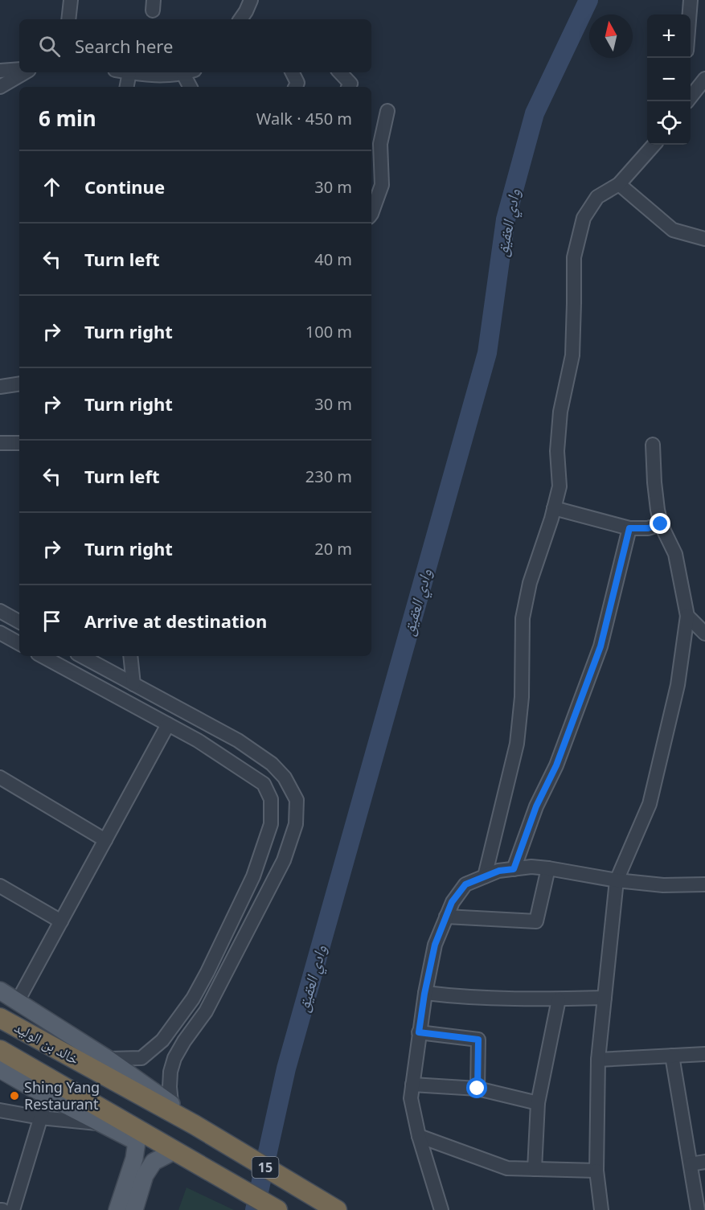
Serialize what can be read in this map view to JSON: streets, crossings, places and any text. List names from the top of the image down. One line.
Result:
{"streets":{"highway":["خالد بن الوليد","15"]},"crossings":[["خالد بن الوليد","15"]],"water":["وادي العقيق"],"places":["Shing Yang Restaurant"],"north":"top","page":{"map_buttons":["+","−"],"search":"Search here","heading":["6 min","Walk · 450 m"],"list":[["Continue","30 m"],["Turn left","40 m"],["Turn right","100 m"],["Turn right","30 m"],["Turn left","230 m"],["Turn right","20 m"],"Arrive at destination"]}}
